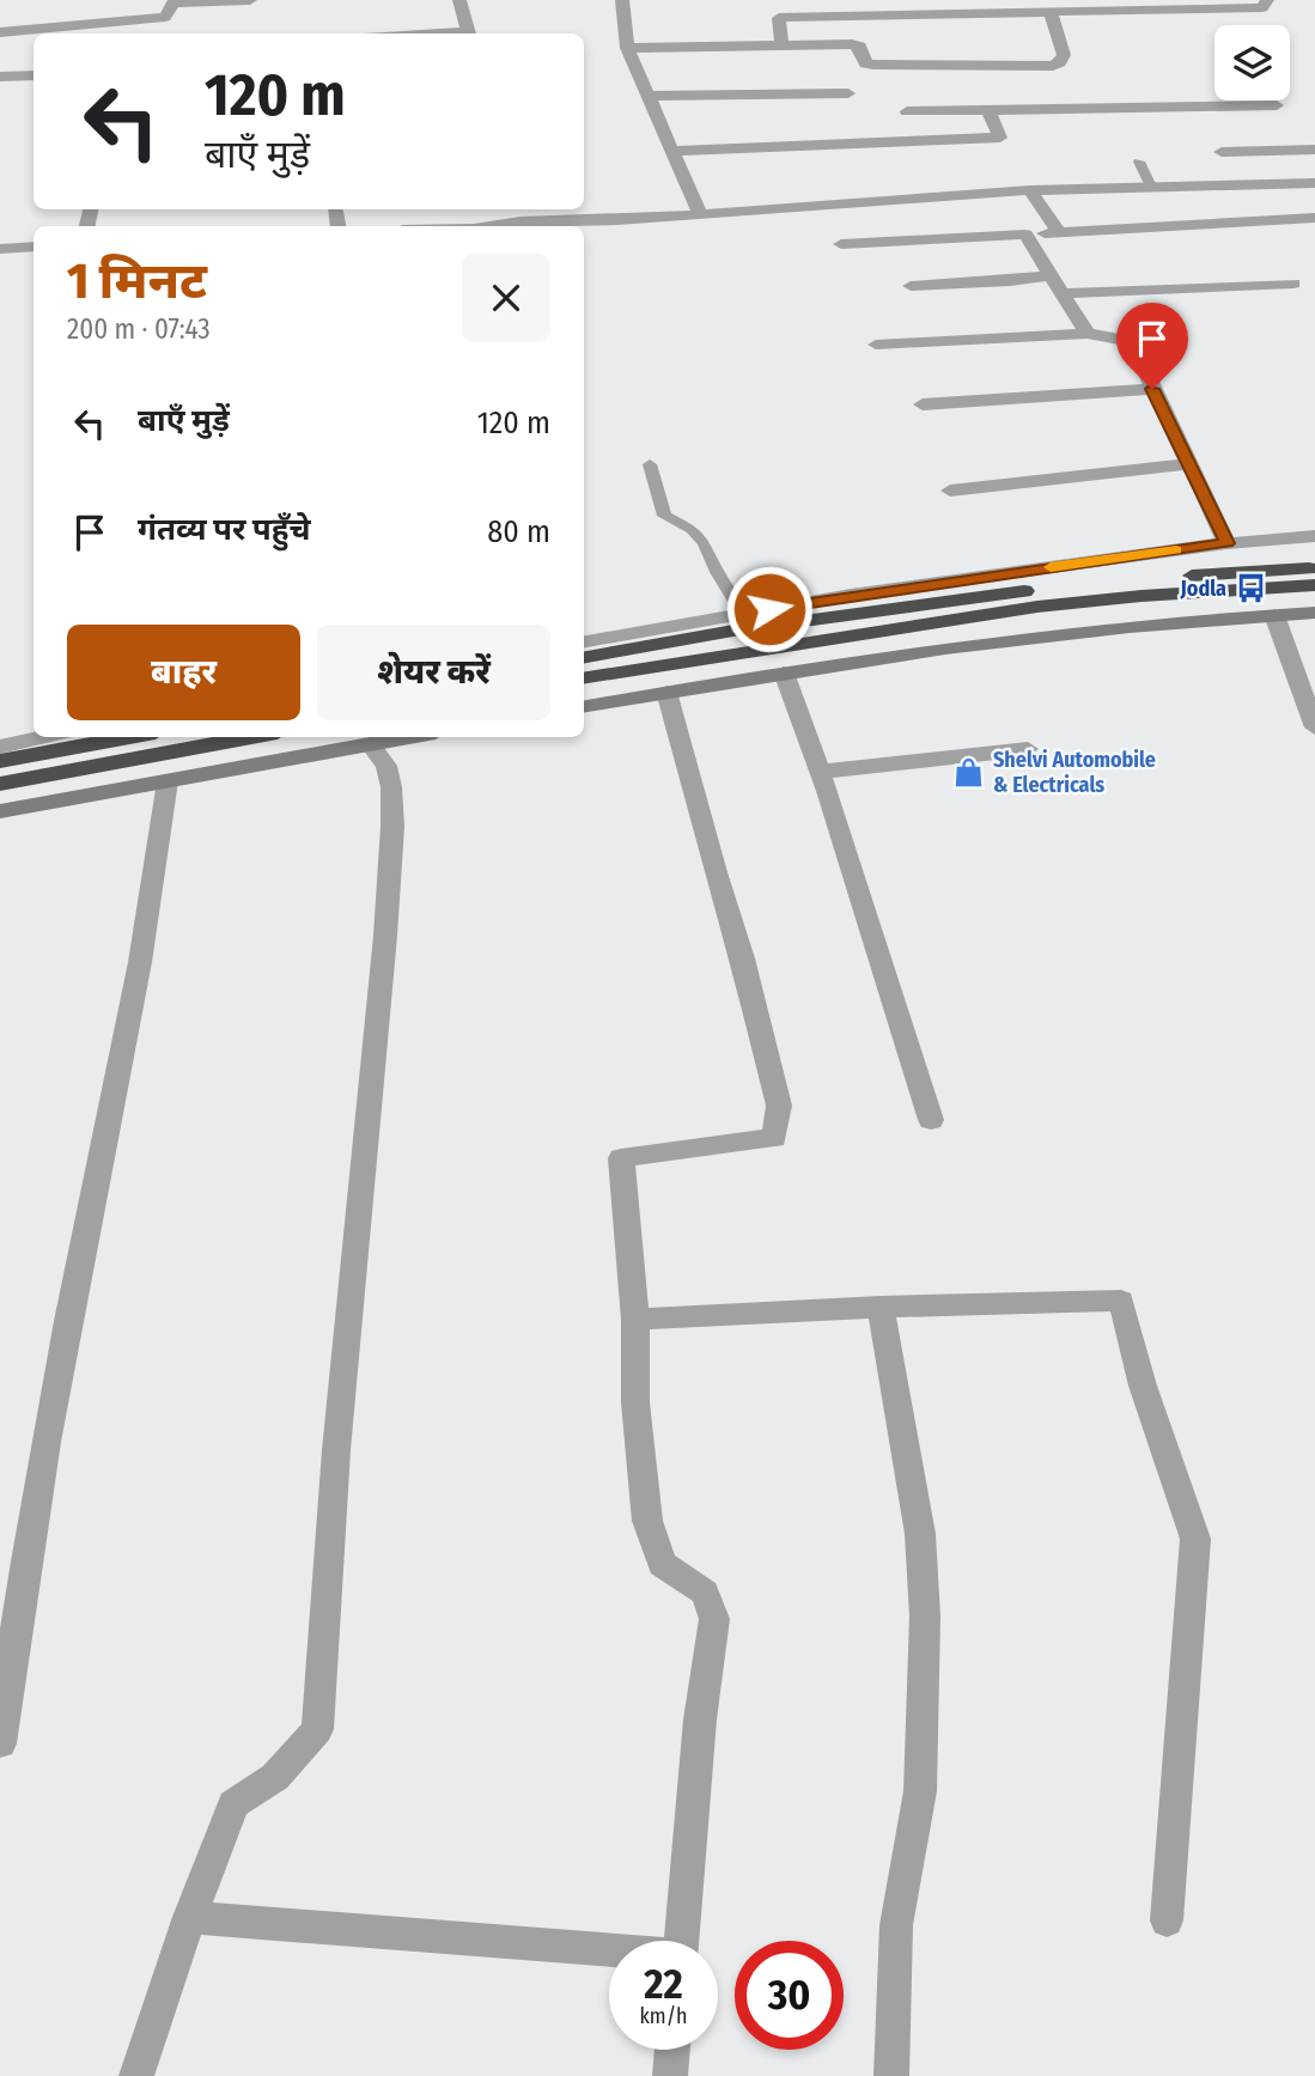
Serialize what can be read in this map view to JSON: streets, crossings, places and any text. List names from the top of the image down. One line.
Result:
{"places":{"bus stop":["Jodla"],"shop":["Shelvi Automobile & Electricals"]},"page":{"turn":["120 m","बाएँ मुड़ें"],"heading":["1 मिनट","200 m · 07:43"],"list":[{"name":"बाएँ मुड़ें","value":"120 m"},{"name":"गंतव्य पर पहुँचे","value":"80 m"}],"buttons":["बाहर","शेयर करें"],"speed":"22 km/h","limit":"30"}}
